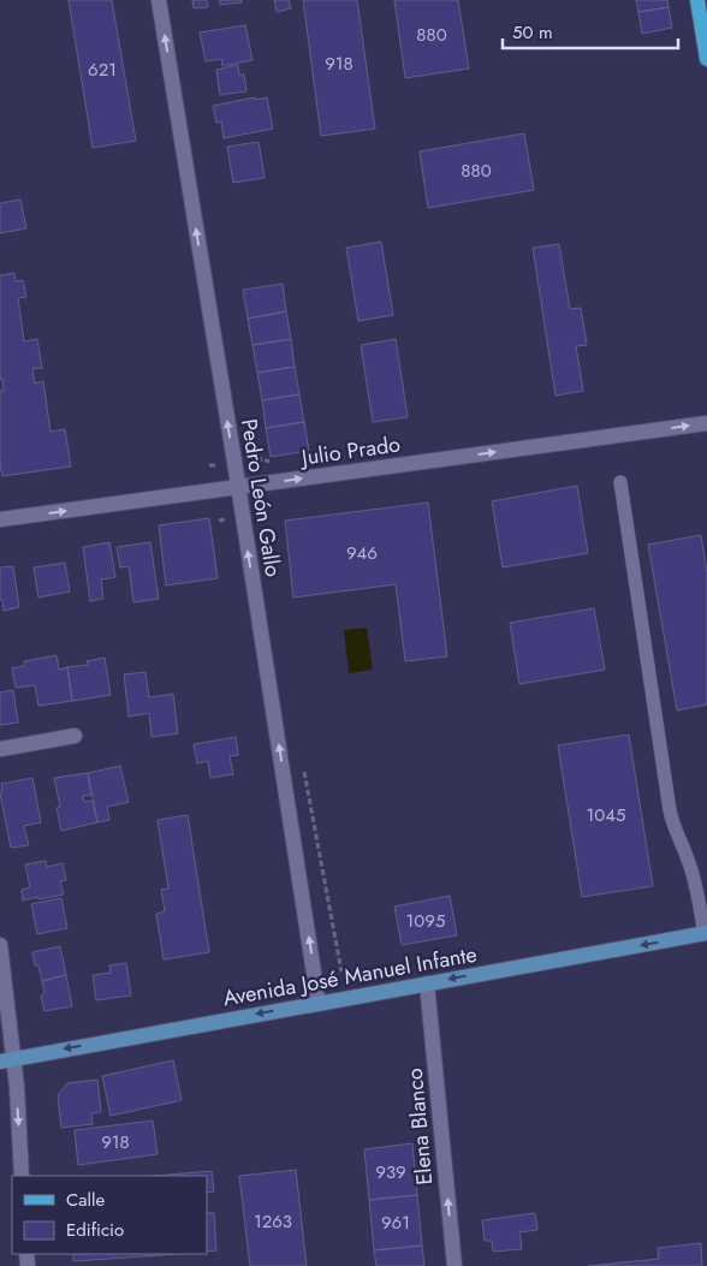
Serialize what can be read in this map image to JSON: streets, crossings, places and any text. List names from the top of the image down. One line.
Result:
{"streets":{"street":["Julio Prado","Pedro León Gallo","Avenida José Manuel Infante","Elena Blanco"]},"crossings":[["Julio Prado","Pedro León Gallo"],["Pedro León Gallo","Avenida José Manuel Infante"],["Avenida José Manuel Infante","Elena Blanco"]],"one_way":["Julio Prado","Pedro León Gallo","Avenida José Manuel Infante","Elena Blanco"],"house_numbers":["880","918","621","880","946","1045","1095","918","939","1263","961"],"legend":["Calle","Edificio"],"scale_bar":"50 m"}
